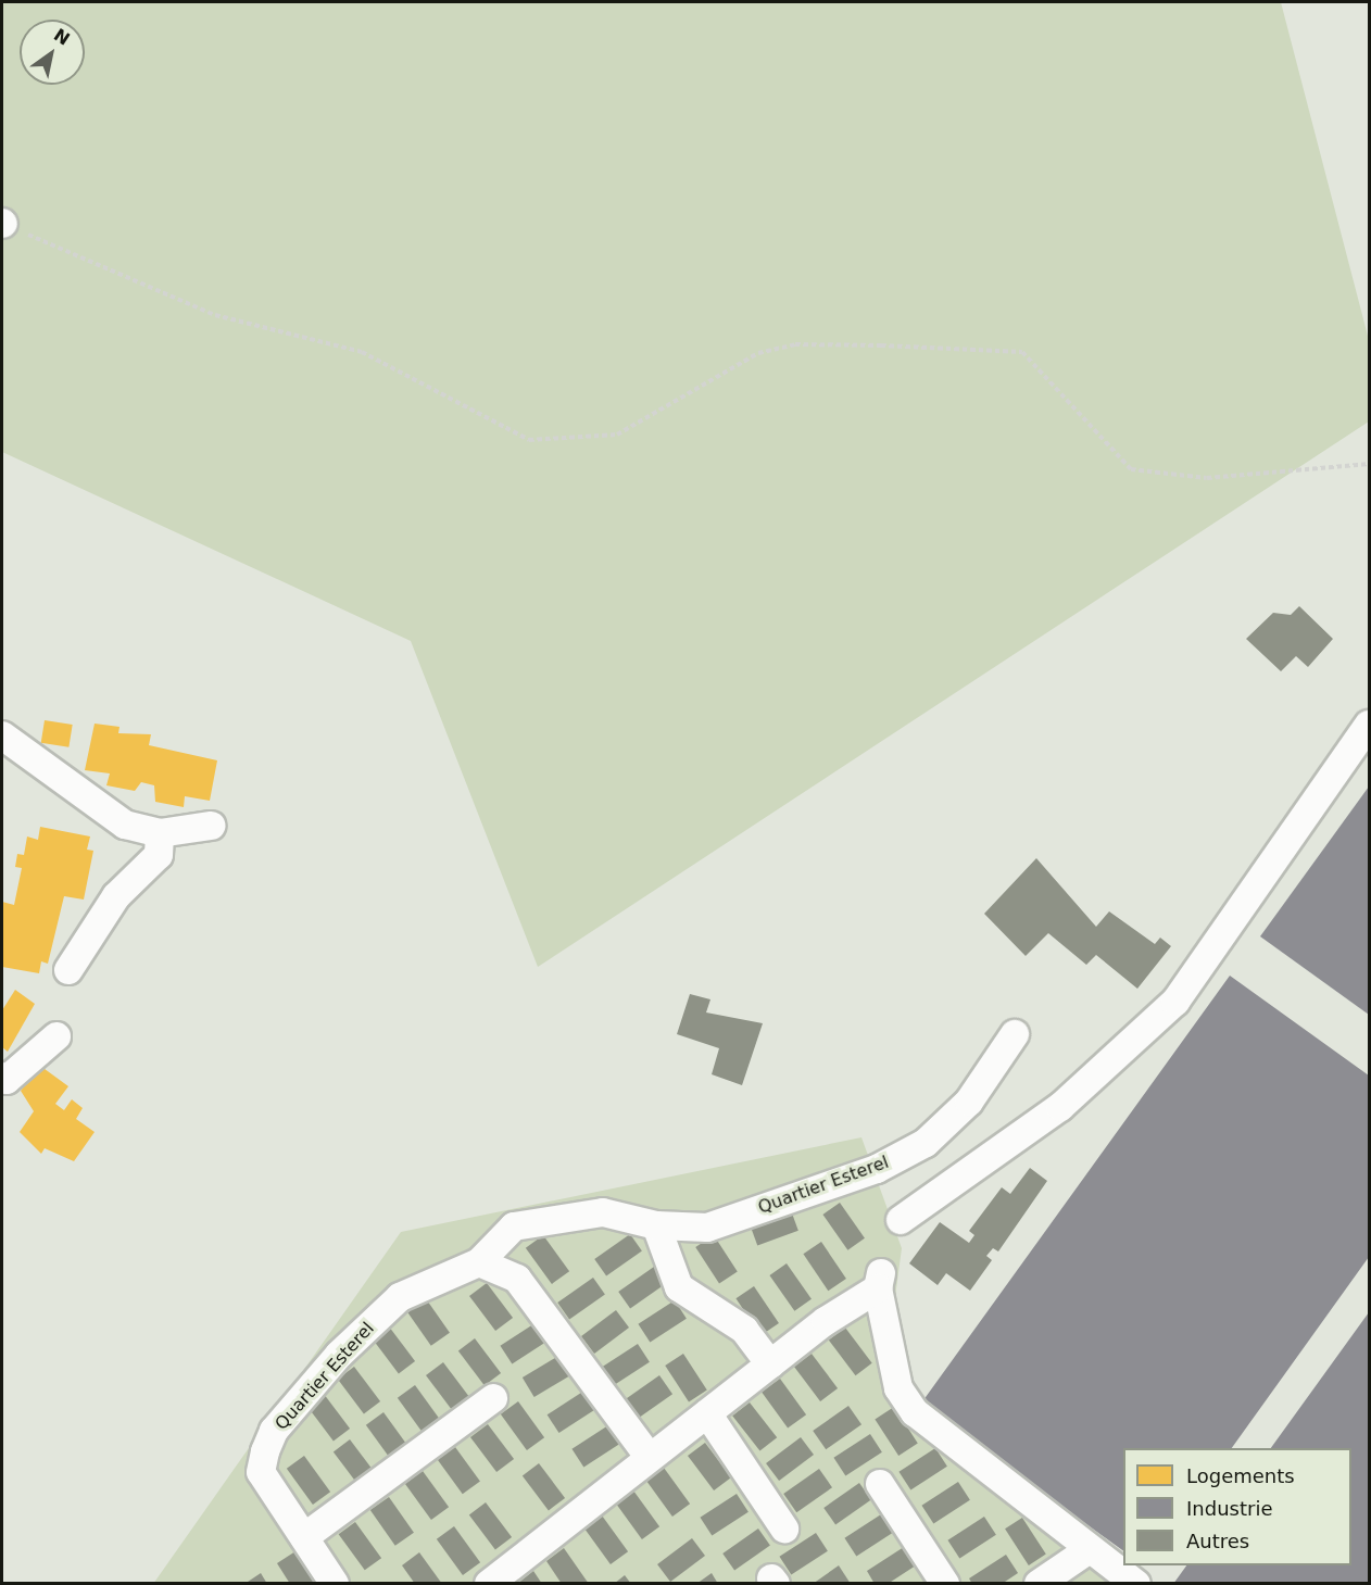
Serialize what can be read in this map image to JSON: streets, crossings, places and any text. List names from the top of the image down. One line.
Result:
{"streets":{"street":["Quartier Esterel"]},"legend":["Logements","Industrie","Autres"],"north":"top right"}
